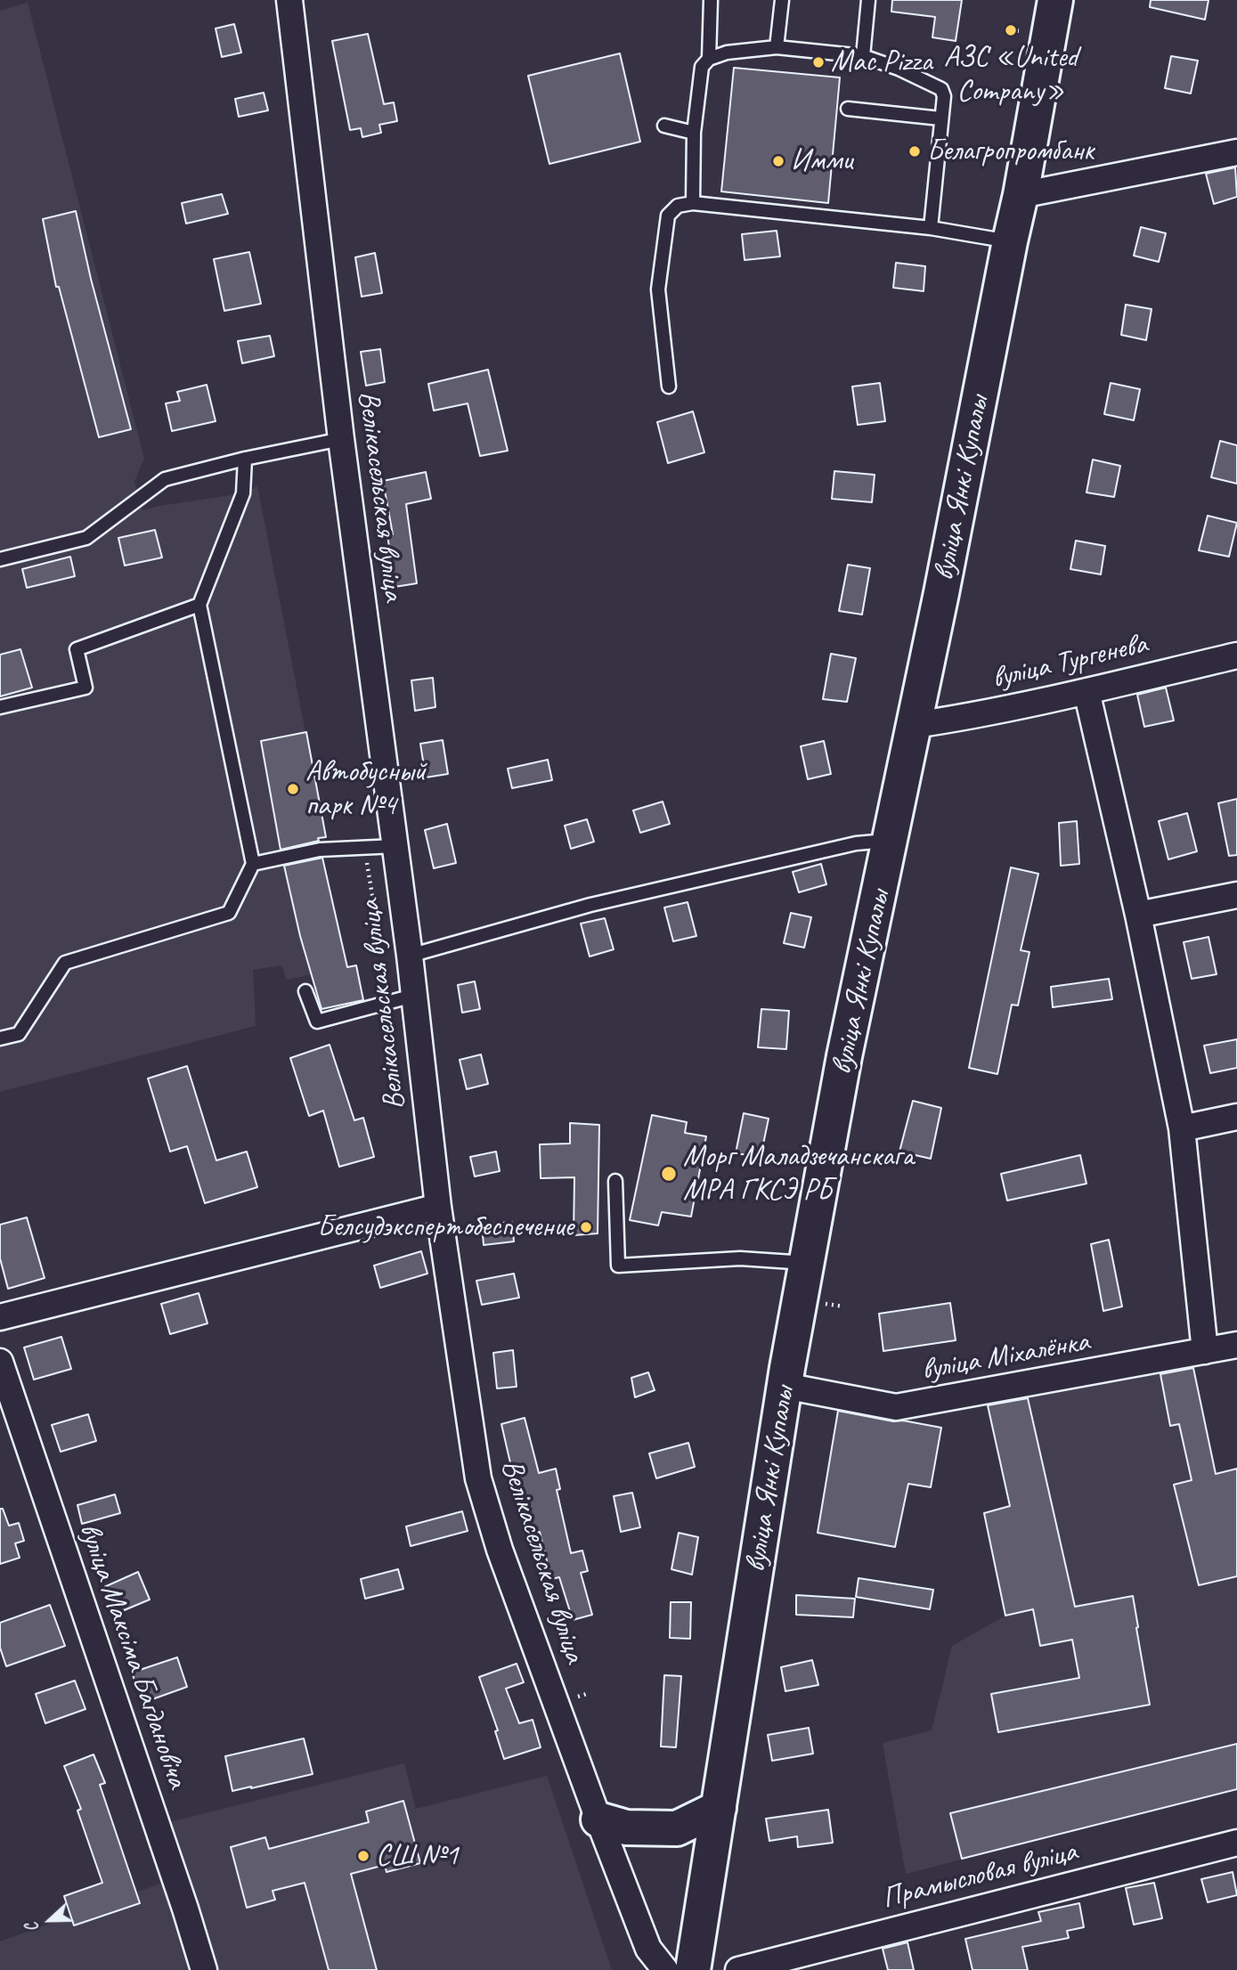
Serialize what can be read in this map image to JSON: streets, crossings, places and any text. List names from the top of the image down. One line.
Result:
{"streets":{"main road":["вуліца Янкі Купалы"],"street":["Велікасельская вуліца","вуліца Тургенева","вуліца Міхалёнка","вуліца Максіма Багдановіча","Прамысловая вуліца"]},"crossings":[["вуліца Янкі Купалы","вуліца Тургенева"],["вуліца Янкі Купалы","вуліца Міхалёнка"]],"places":["АЗС «United Company»","Mac Pizza","Белагропромбанк","Имми","Автобусный парк №4","Морг Маладзечанскага МРА ГКСЭ РБ","Белсудэкспертобеспечение","СШ №1"],"north":"left"}
